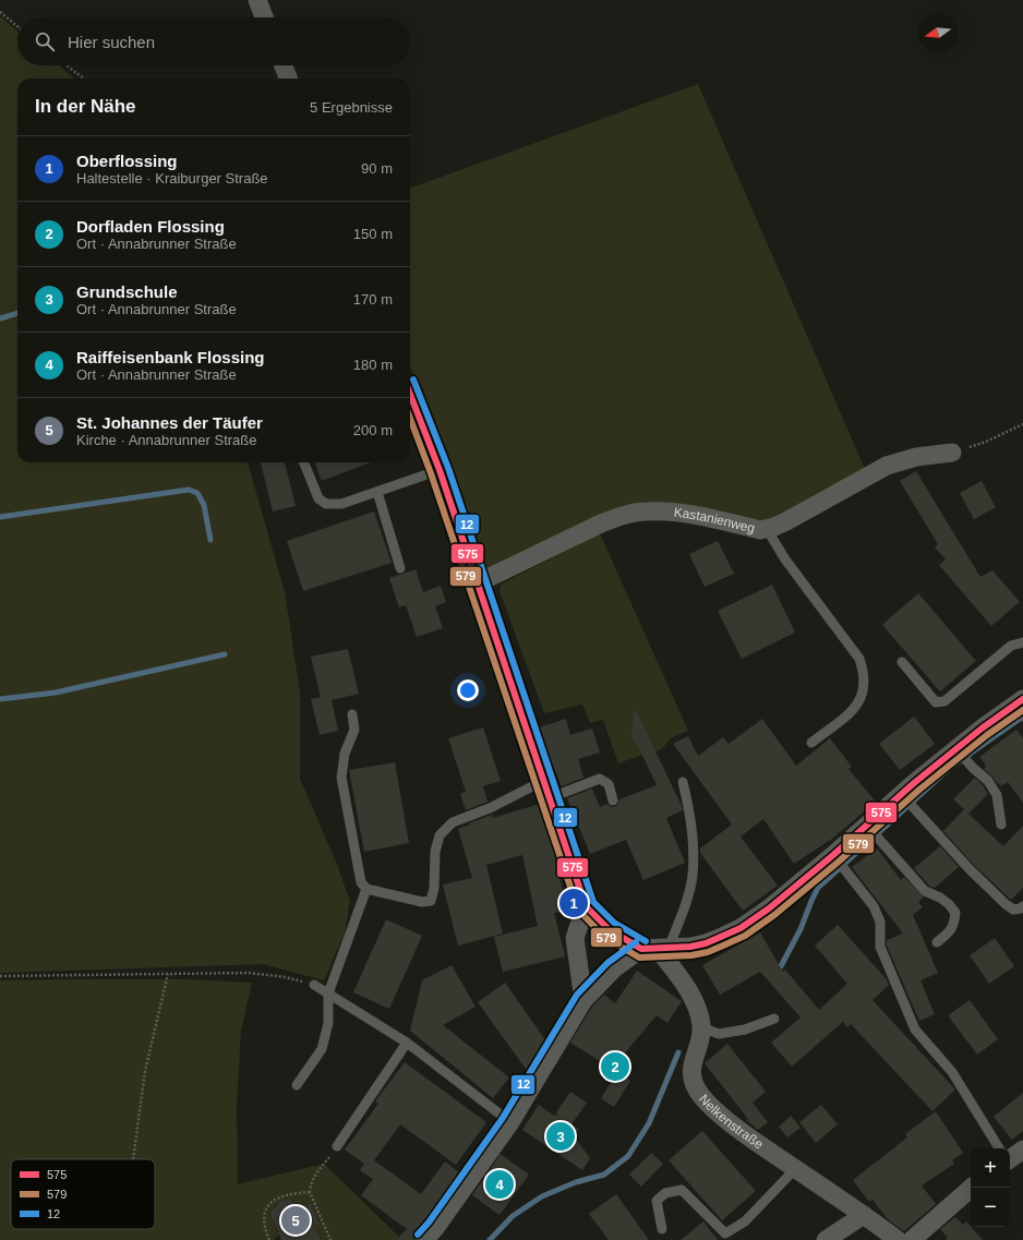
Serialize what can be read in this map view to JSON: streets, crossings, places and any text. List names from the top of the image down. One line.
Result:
{"streets":{"street":["Kastanienweg","Nelkenstraße"]},"lines":["transit line 12","transit line 575","transit line 579"],"legend":["575","579","12"],"north":"left","page":{"search":"Hier suchen","heading":["In der Nähe","5 Ergebnisse"],"list":[{"mark":"1","name":"Oberflossing","note":"Haltestelle · Kraiburger Straße","value":"90 m"},{"mark":"2","name":"Dorfladen Flossing","note":"Ort · Annabrunner Straße","value":"150 m"},{"mark":"3","name":"Grundschule","note":"Ort · Annabrunner Straße","value":"170 m"},{"mark":"4","name":"Raiffeisenbank Flossing","note":"Ort · Annabrunner Straße","value":"180 m"},{"mark":"5","name":"St. Johannes der Täufer","note":"Kirche · Annabrunner Straße","value":"200 m"}],"pins":["1","2","3","4","5"],"map_buttons":["+","−"]}}
